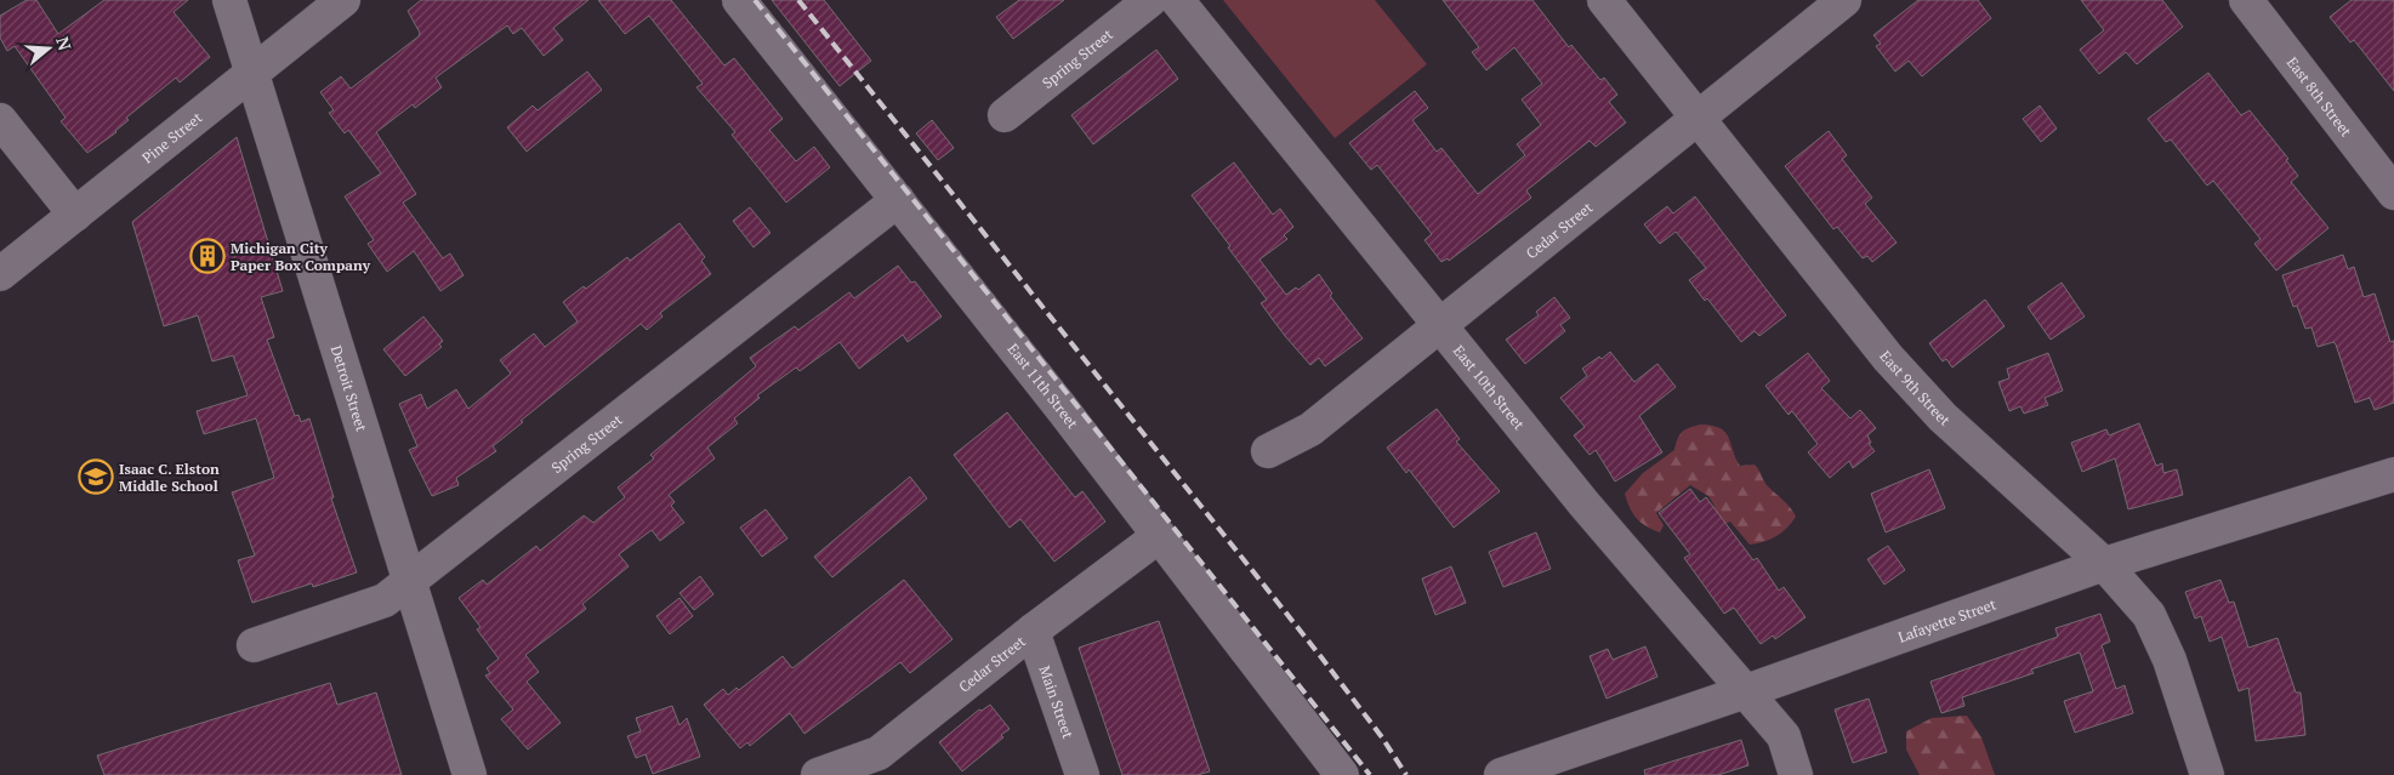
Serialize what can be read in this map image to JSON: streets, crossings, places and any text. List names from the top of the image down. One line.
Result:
{"streets":{"street":["Spring Street","East 8th Street","Pine Street","Cedar Street","East 11th Street","Detroit Street","East 10th Street","East 9th Street","Lafayette Street","Main Street"]},"crossings":[["Spring Street","East 11th Street"],["Spring Street","Detroit Street"],["Pine Street","Detroit Street"],["Cedar Street","East 11th Street"],["Cedar Street","East 10th Street"],["Cedar Street","East 9th Street"],["Cedar Street","Main Street"],["East 10th Street","Lafayette Street"],["East 9th Street","Lafayette Street"]],"places":{"building":["Michigan City Paper Box Company"],"school or university":["Isaac C. Elston Middle School"]},"north":"right"}
